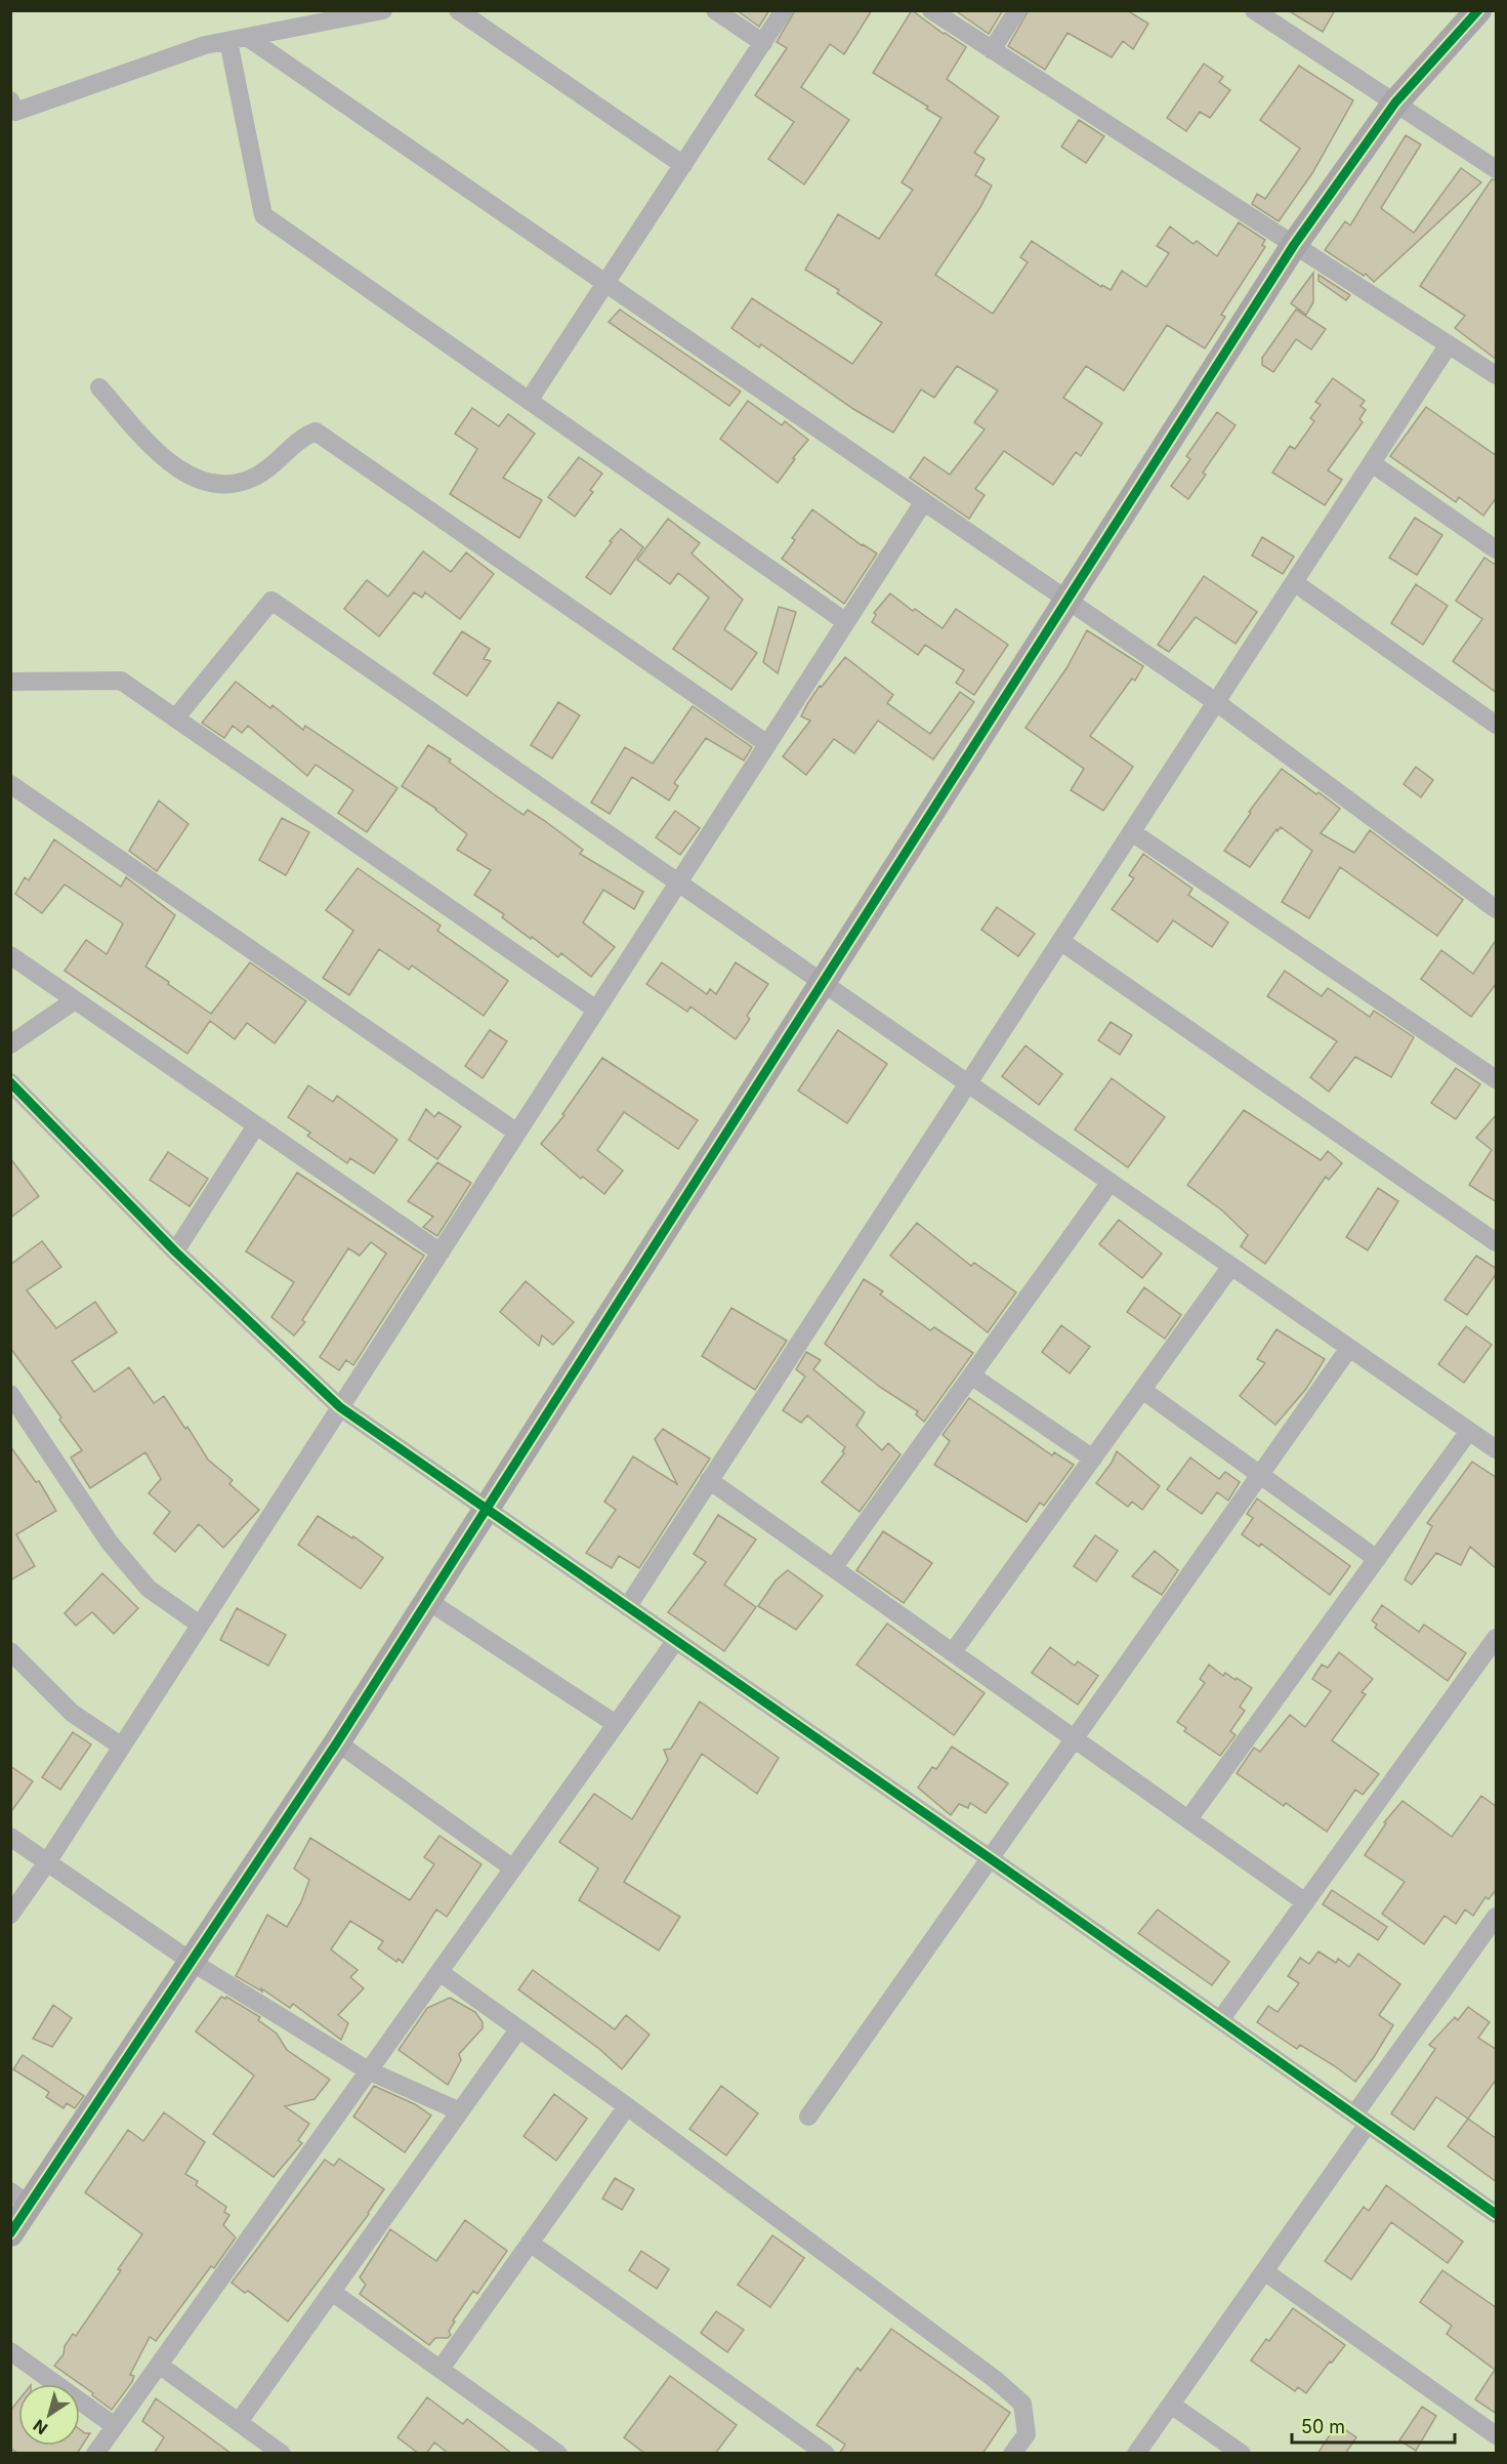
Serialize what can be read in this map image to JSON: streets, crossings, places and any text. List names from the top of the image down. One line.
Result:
{"scale_bar":"50 m","north":"bottom left"}
